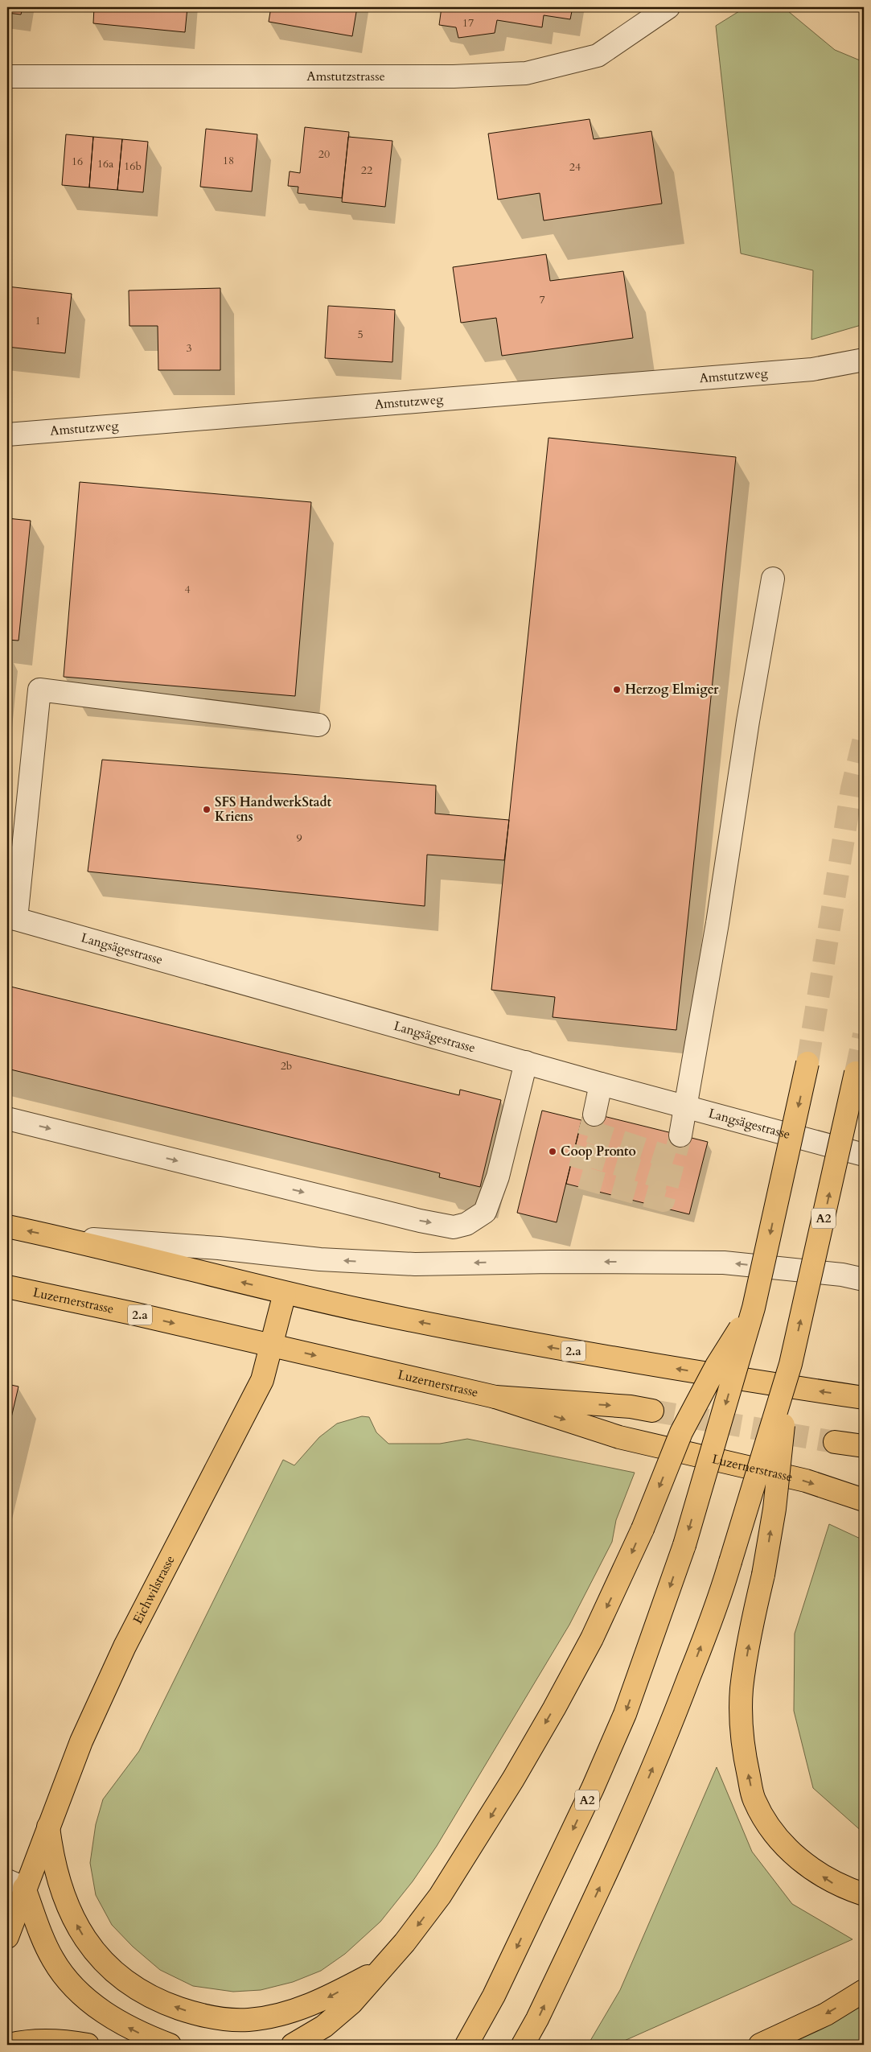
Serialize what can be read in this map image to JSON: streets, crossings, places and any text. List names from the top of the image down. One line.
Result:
{"streets":{"main road":["A2","Luzernerstrasse","2.a","Eichwilstrasse"],"street":["Amstutzstrasse","Amstutzweg","Langsägestrasse"]},"crossings":[["Luzernerstrasse","Eichwilstrasse"],["2.a","Eichwilstrasse"]],"places":["Herzog Elmiger","SFS HandwerkStadt Kriens","Coop Pronto"],"house_numbers":["17","20","18","16","16a","16b","24","22","7","1","5","3","4","9","2b"]}
